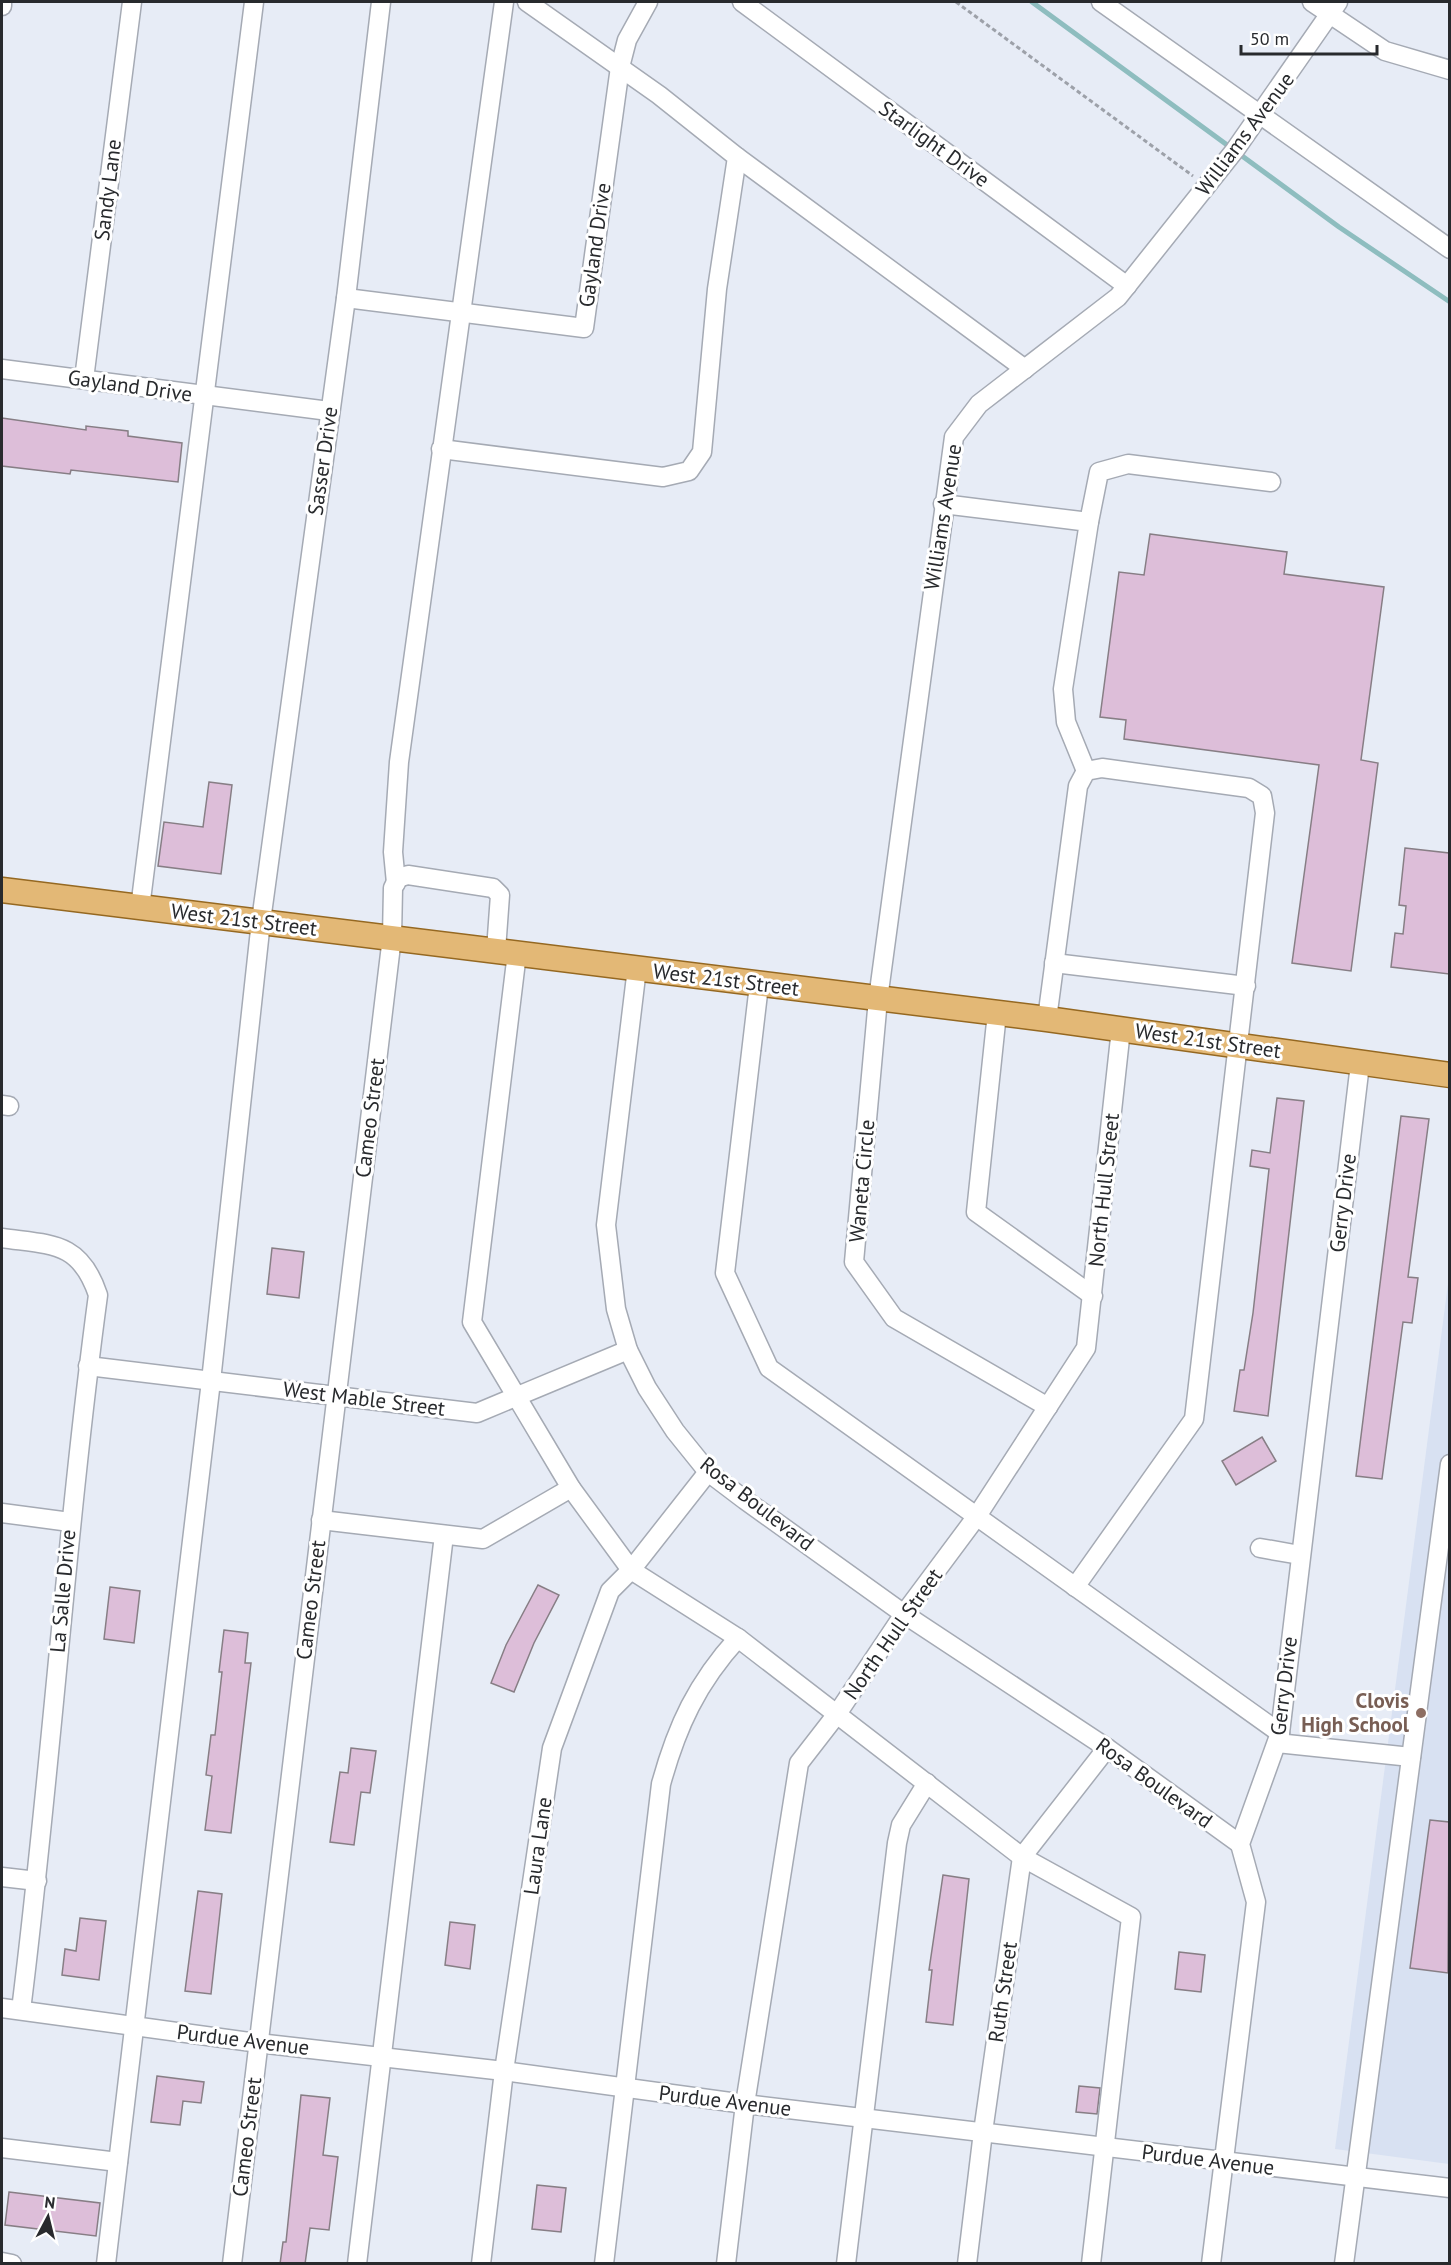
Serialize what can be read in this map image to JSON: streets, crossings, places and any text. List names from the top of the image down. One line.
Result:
{"streets":{"main road":["West 21st Street"],"street":["Williams Avenue","Starlight Drive","Sandy Lane","Gayland Drive","Sasser Drive","Cameo Street","Waneta Circle","North Hull Street","Gerry Drive","West Mable Street","Rosa Boulevard","La Salle Drive","Laura Lane","Ruth Street","Purdue Avenue"]},"crossings":[["Williams Avenue","Starlight Drive"],["Williams Avenue","West 21st Street"],["Williams Avenue","Waneta Circle"],["Sandy Lane","Gayland Drive"],["Gayland Drive","Sasser Drive"],["Gayland Drive","Cameo Street"],["Sasser Drive","West 21st Street"],["Sasser Drive","West Mable Street"],["Sasser Drive","Purdue Avenue"],["West 21st Street","Cameo Street"],["West 21st Street","Waneta Circle"],["West 21st Street","North Hull Street"],["West 21st Street","Gerry Drive"],["West 21st Street","Rosa Boulevard"],["Cameo Street","West Mable Street"],["Cameo Street","Purdue Avenue"],["Waneta Circle","North Hull Street"],["North Hull Street","Rosa Boulevard"],["North Hull Street","Purdue Avenue"],["Gerry Drive","Rosa Boulevard"],["West Mable Street","Rosa Boulevard"],["West Mable Street","La Salle Drive"],["Rosa Boulevard","Laura Lane"],["Rosa Boulevard","Ruth Street"],["La Salle Drive","Purdue Avenue"],["Laura Lane","Purdue Avenue"],["Ruth Street","Purdue Avenue"]],"places":["Clovis High School"],"scale_bar":"50 m","north":"top"}
